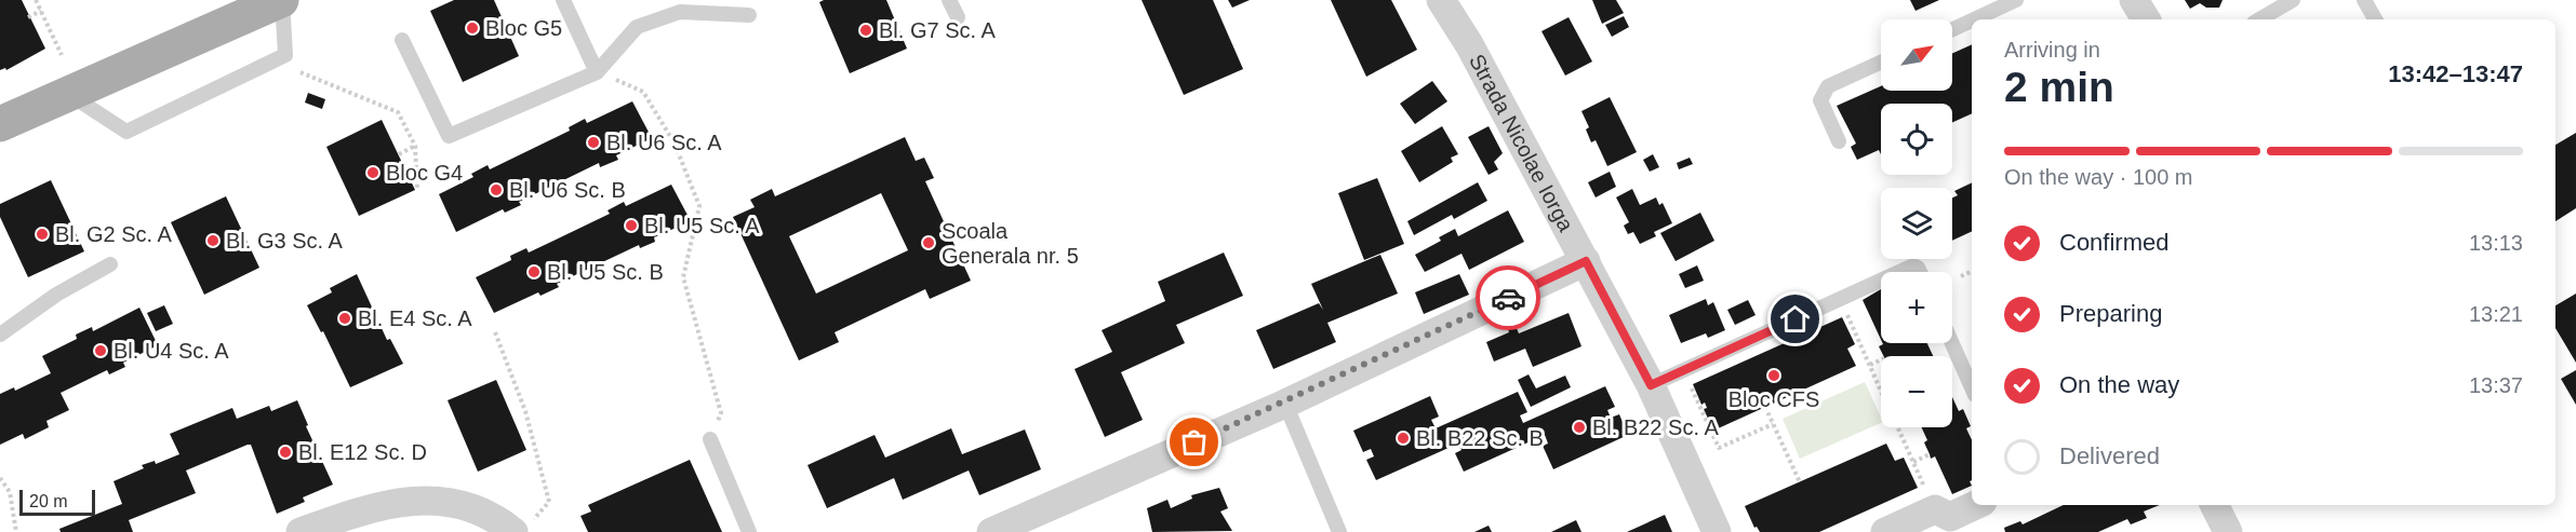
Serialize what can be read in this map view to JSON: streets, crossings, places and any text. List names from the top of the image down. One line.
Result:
{"streets":{"street":["Strada Nicolae Iorga"]},"places":["Bloc G5","Bl. G7 Sc. A","Bl. U6 Sc. A","Bloc G4","Bl. U6 Sc. B","Bl. U5 Sc. A","Bl. G2 Sc. A","Bl. G3 Sc. A","Scoala Generala nr. 5","Bl. U5 Sc. B","Bl. E4 Sc. A","Bl. U4 Sc. A","Bloc CFS","Bl. B22 Sc. A","Bl. B22 Sc. B","Bl. E12 Sc. D"],"scale_bar":"20 m","north":"top right","page":{"map_buttons":["+","−"],"heading":["2 min","Arriving in","13:42–13:47"],"bar":"On the way · 100 m","list":[["Confirmed","13:13"],["Preparing","13:21"],["On the way","13:37"],"Delivered"],"scale":"20 m"}}
